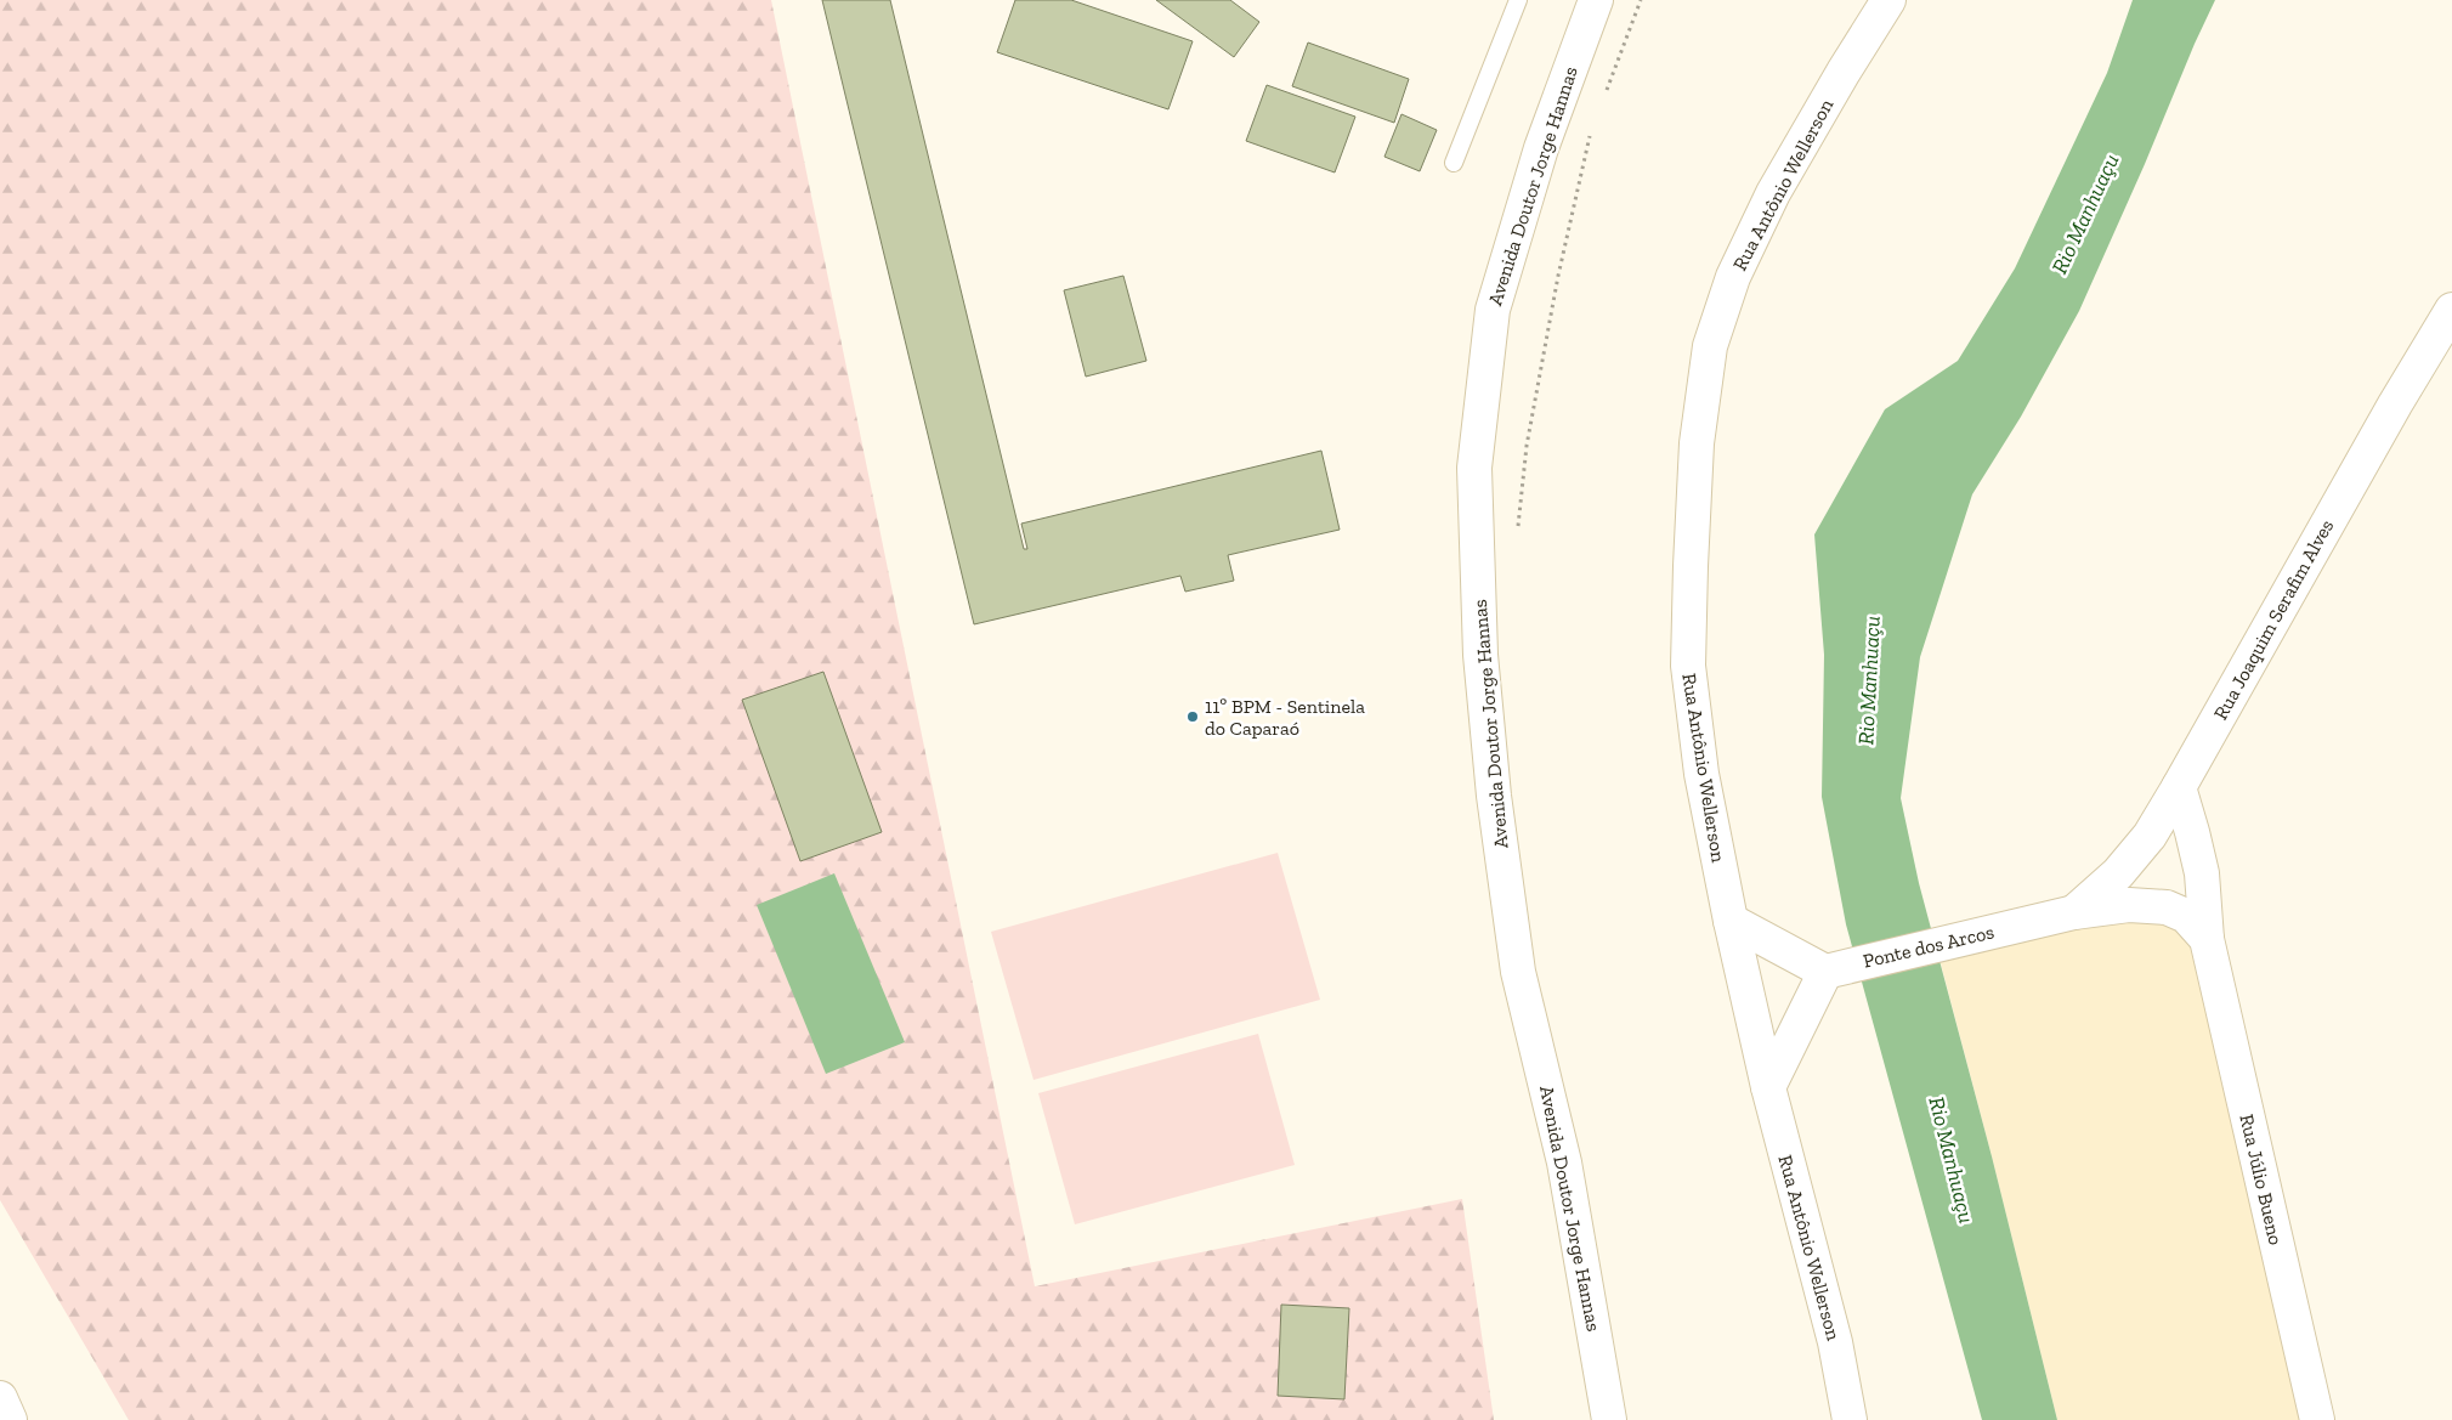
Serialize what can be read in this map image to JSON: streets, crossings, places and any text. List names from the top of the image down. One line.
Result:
{"streets":{"main road":["Rua Antônio Wellerson","Avenida Doutor Jorge Hannas","Rua Joaquim Serafim Alves","Ponte dos Arcos","Rua Júlio Bueno"]},"crossings":[["Rua Joaquim Serafim Alves","Rua Júlio Bueno"],["Ponte dos Arcos","Rua Júlio Bueno"]],"water":["Rio Manhuaçu"],"places":["11º BPM - Sentinela do Caparaó"]}
